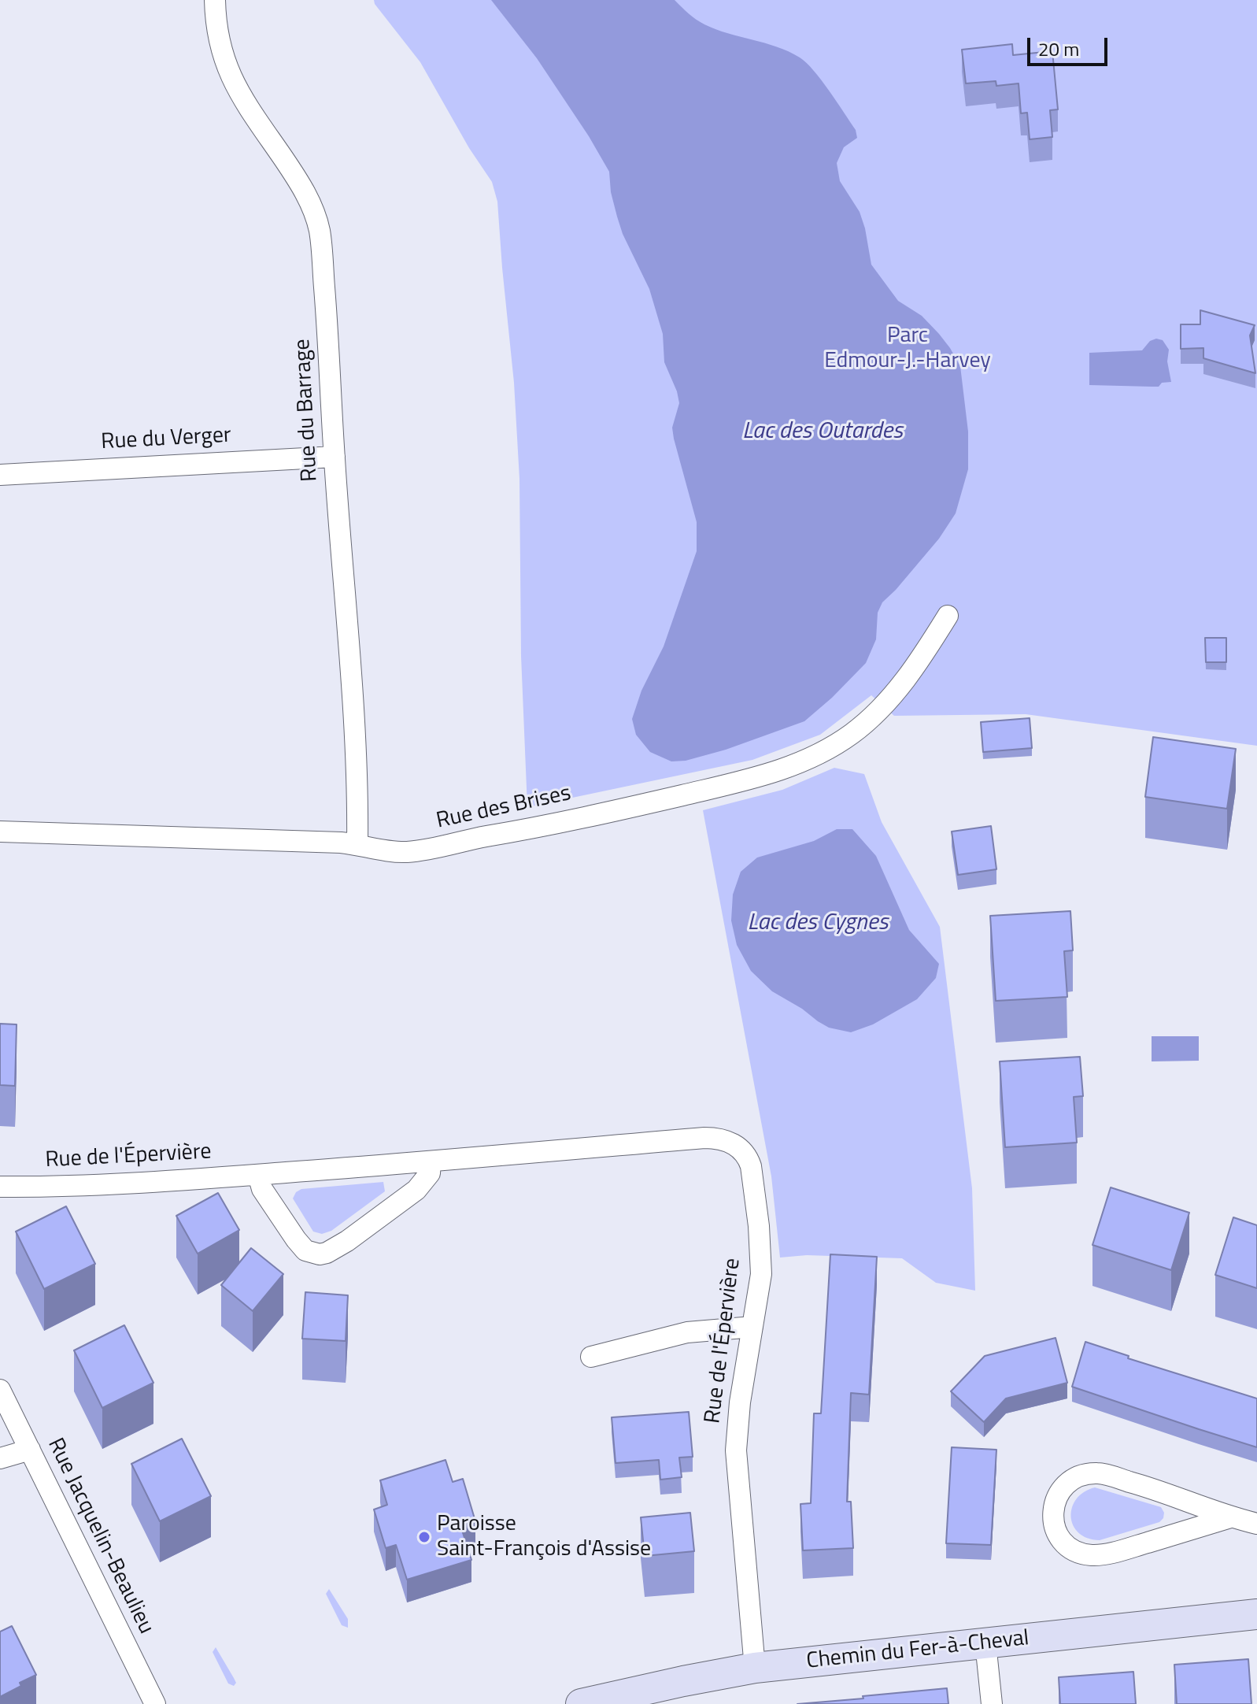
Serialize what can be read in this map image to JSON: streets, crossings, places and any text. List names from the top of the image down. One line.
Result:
{"streets":{"street":["Rue du Barrage","Rue du Verger","Rue des Brises","Rue de l'Épervière","Rue Jacquelin-Beaulieu","Chemin du Fer-à-Cheval"]},"crossings":[["Rue du Barrage","Rue du Verger"],["Rue du Barrage","Rue des Brises"],["Rue de l'Épervière","Chemin du Fer-à-Cheval"]],"water":["Lac des Outardes","Lac des Cygnes"],"parks":["Parc Edmour-J.-Harvey"],"places":["Paroisse Saint-François d'Assise"],"scale_bar":"20 m"}
